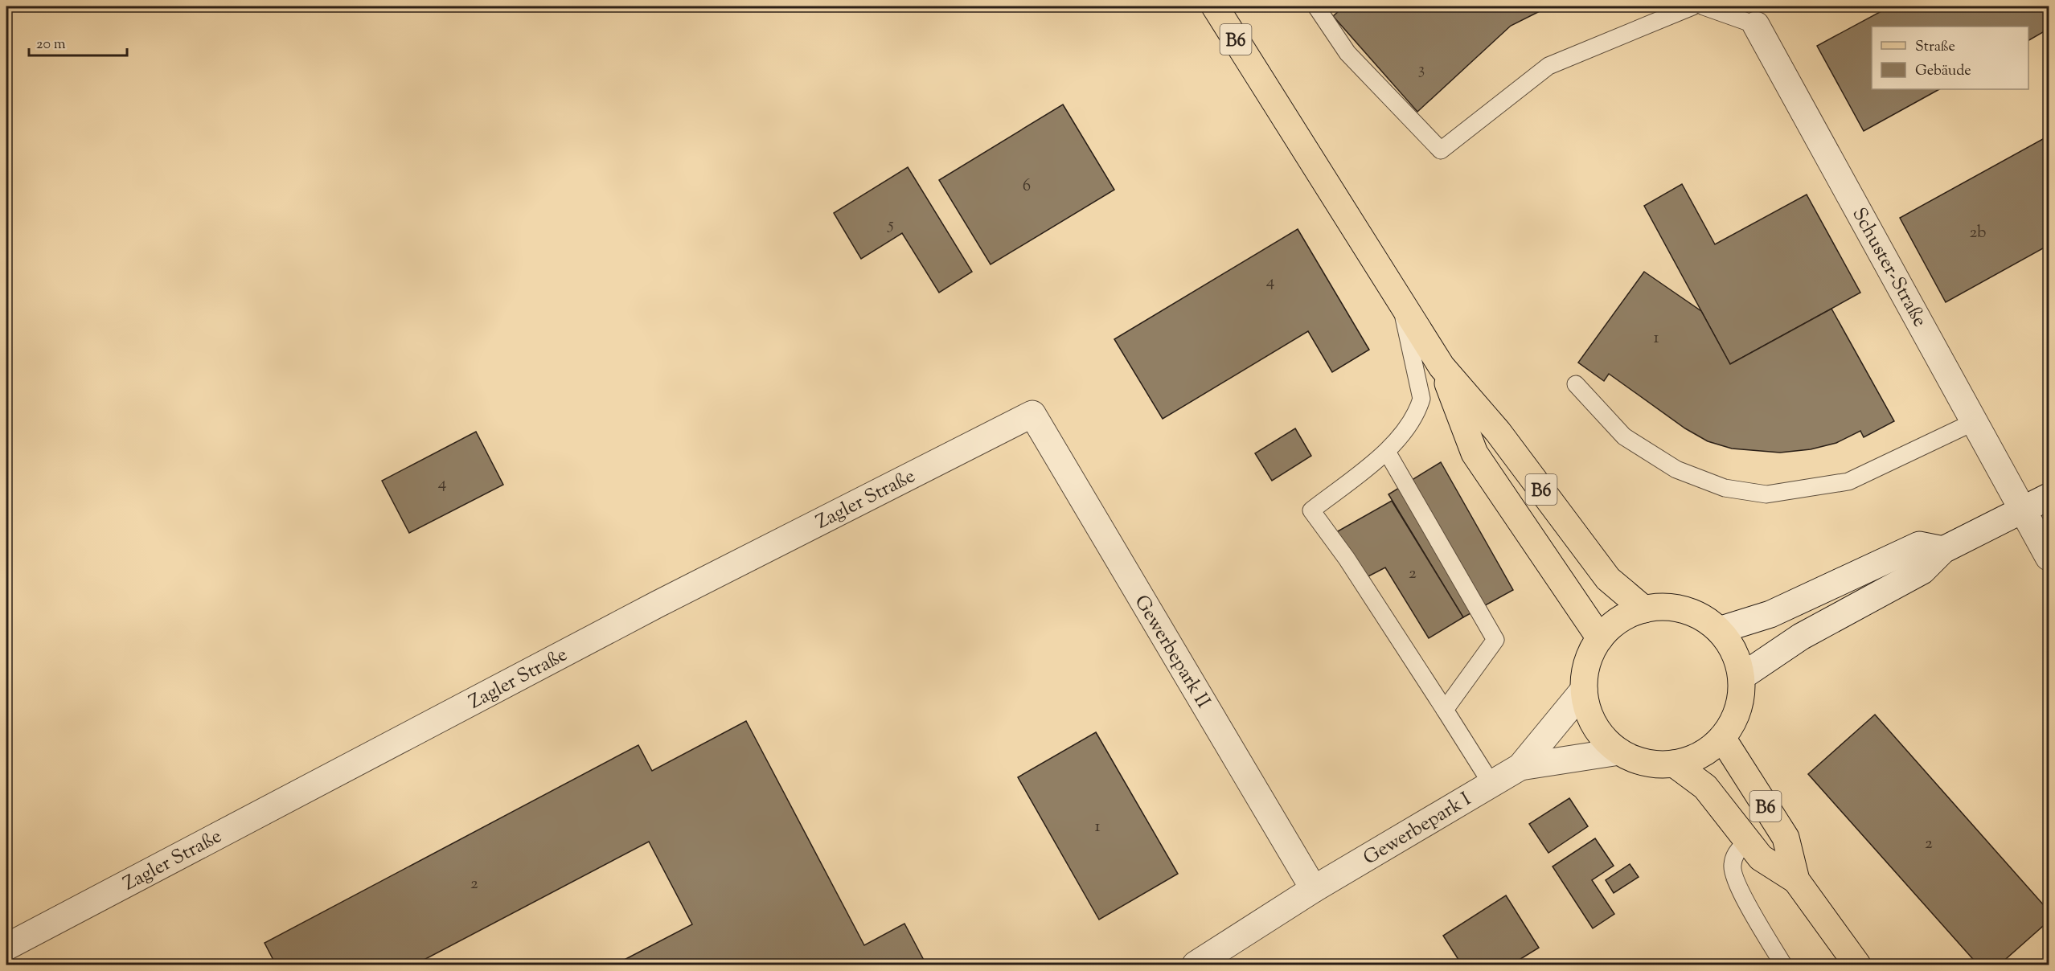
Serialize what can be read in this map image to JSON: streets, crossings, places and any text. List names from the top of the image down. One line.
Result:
{"streets":{"main road":["B6"],"street":["Schuster-Straße","Zagler Straße","Gewerbepark II","Gewerbepark I"]},"crossings":[["B6","Gewerbepark I"],["Zagler Straße","Gewerbepark II"],["Gewerbepark II","Gewerbepark I"]],"house_numbers":["3","6","5","2b","4","1","4","2","1","2","2"],"legend":["Straße","Gebäude"],"scale_bar":"20 m"}
